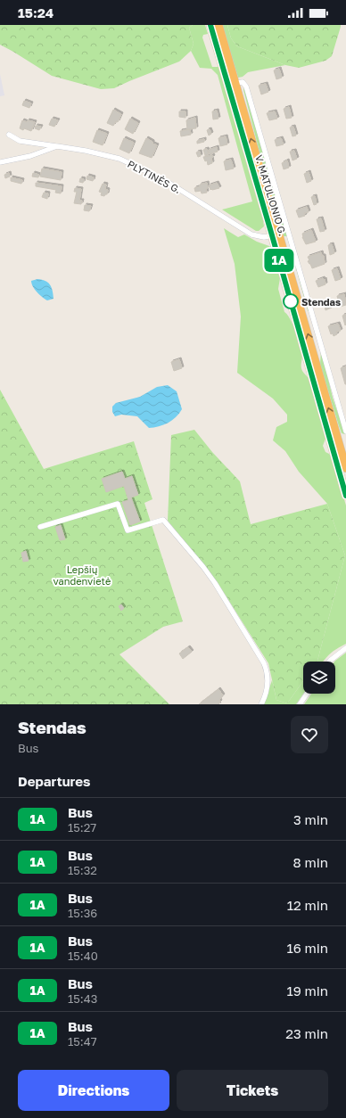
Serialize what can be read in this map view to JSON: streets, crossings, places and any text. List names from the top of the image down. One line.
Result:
{"streets":{"highway":["V. MATULIONIO G."],"street":["PLYTINĖS G."]},"crossings":[["PLYTINĖS G.","V. MATULIONIO G."]],"parks":["Lepšių vandenvietė"],"places":["Stendas"],"lines":["bus line 1A"],"page":{"status":"15:24","on_map":"1A","heading":[["Stendas","Bus"],"Departures"],"list":[{"mark":"1A","name":"Bus","note":"15:27","value":"3 min"},{"mark":"1A","name":"Bus","note":"15:32","value":"8 min"},{"mark":"1A","name":"Bus","note":"15:36","value":"12 min"},{"mark":"1A","name":"Bus","note":"15:40","value":"16 min"},{"mark":"1A","name":"Bus","note":"15:43","value":"19 min"},{"mark":"1A","name":"Bus","note":"15:47","value":"23 min"}],"buttons":["Directions","Tickets"]}}
